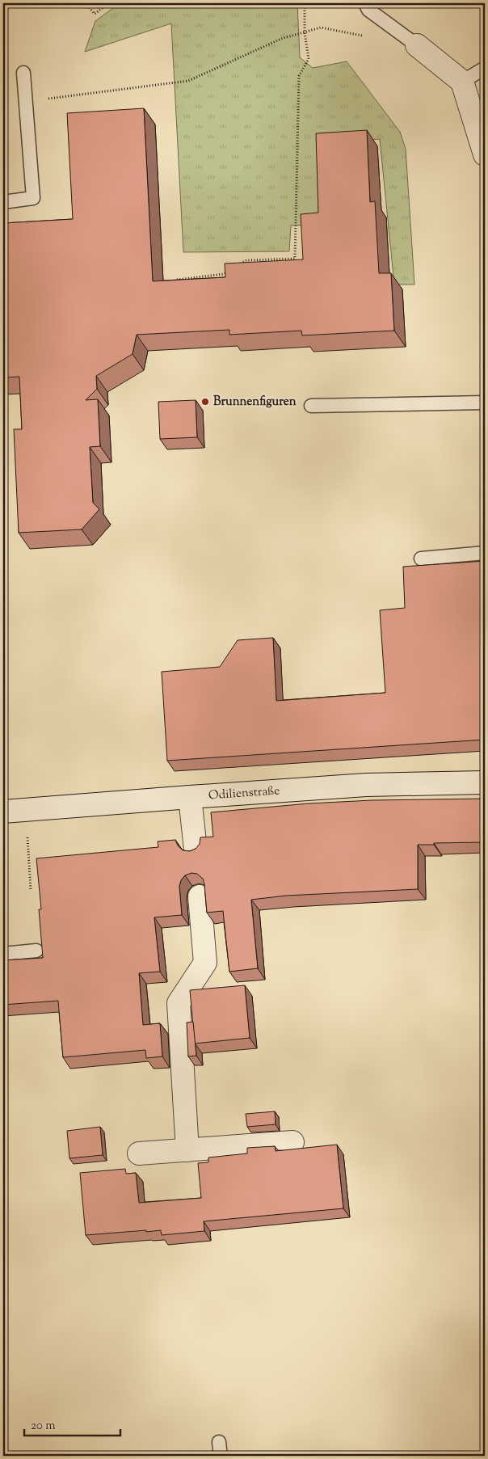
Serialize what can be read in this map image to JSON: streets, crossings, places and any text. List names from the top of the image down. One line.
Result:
{"streets":{"street":["Odilienstraße"]},"places":["Brunnenfiguren"],"scale_bar":"20 m"}
